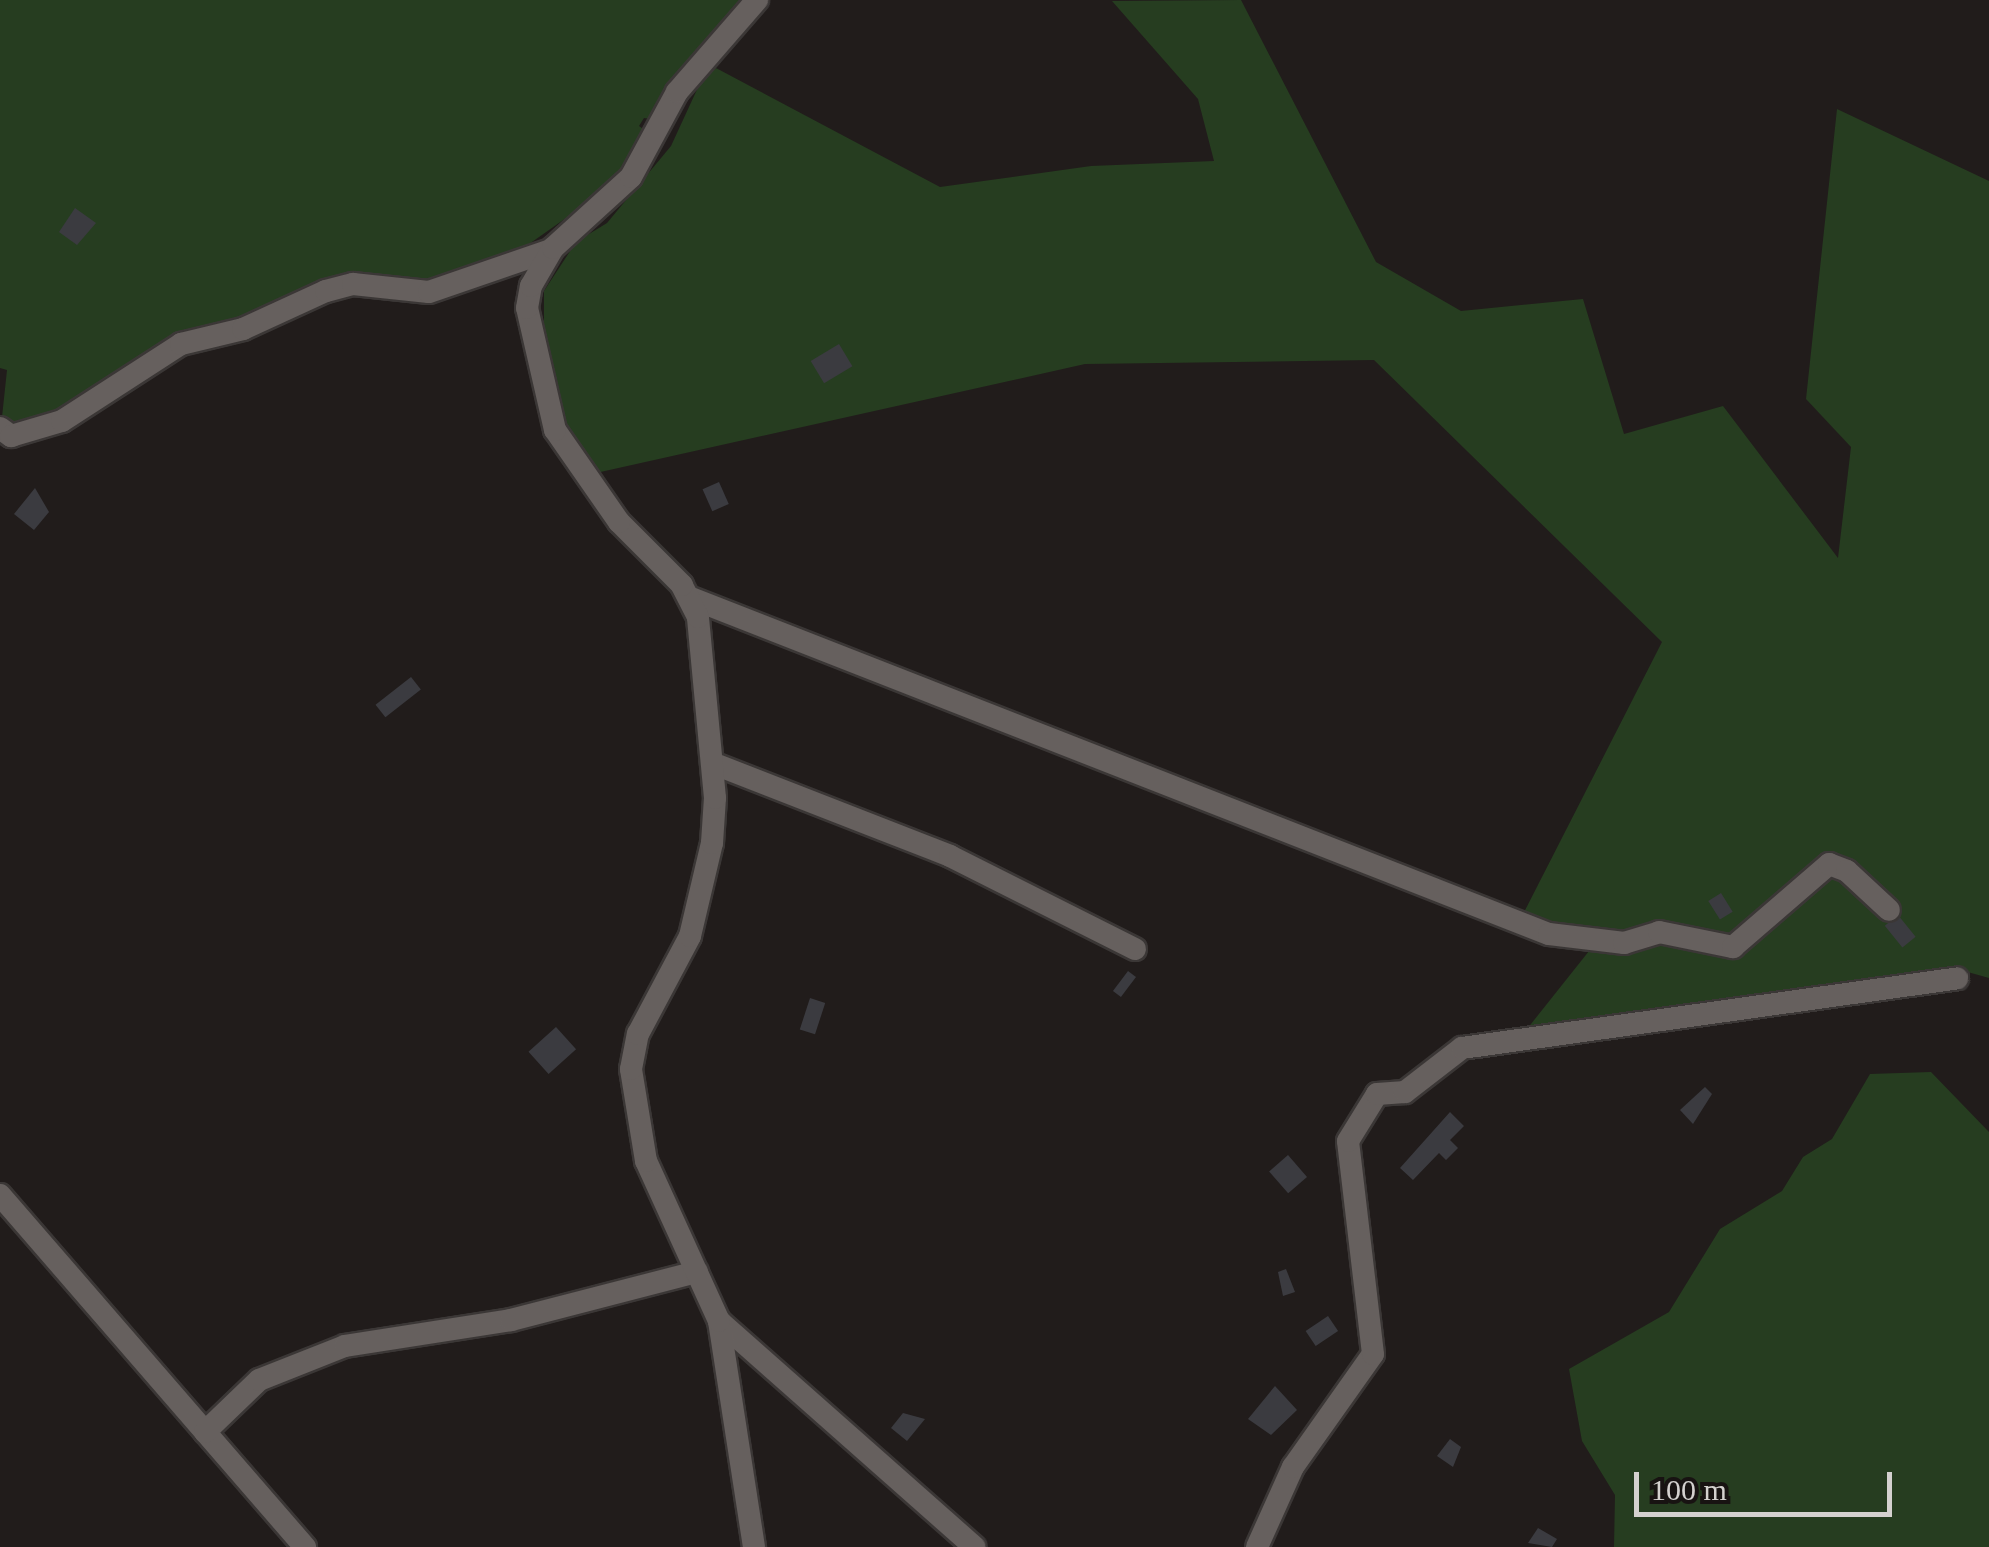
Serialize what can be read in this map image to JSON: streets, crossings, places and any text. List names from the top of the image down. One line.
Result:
{"scale_bar":"100 m"}
